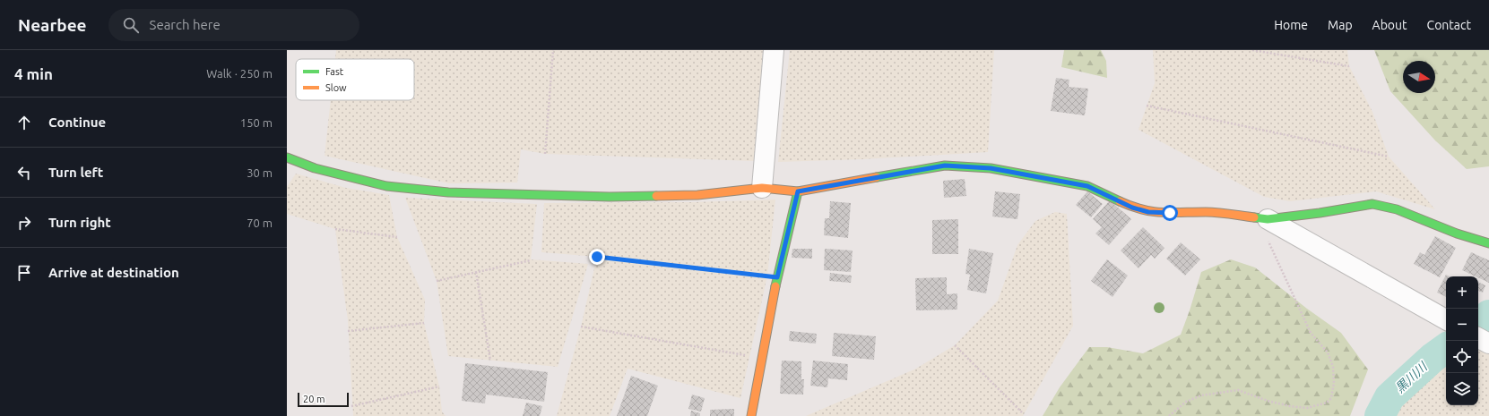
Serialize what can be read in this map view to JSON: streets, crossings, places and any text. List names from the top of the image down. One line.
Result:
{"water":["黒川川"],"legend":["Fast","Slow"],"scale_bar":"20 m","north":"right","page":{"header":"Nearbee","search":"Search here","nav":["Home","Map","About","Contact"],"heading":["4 min","Walk · 250 m"],"list":[["Continue","150 m"],["Turn left","30 m"],["Turn right","70 m"],"Arrive at destination"],"map_buttons":["+","−"],"scale":"20 m"}}
